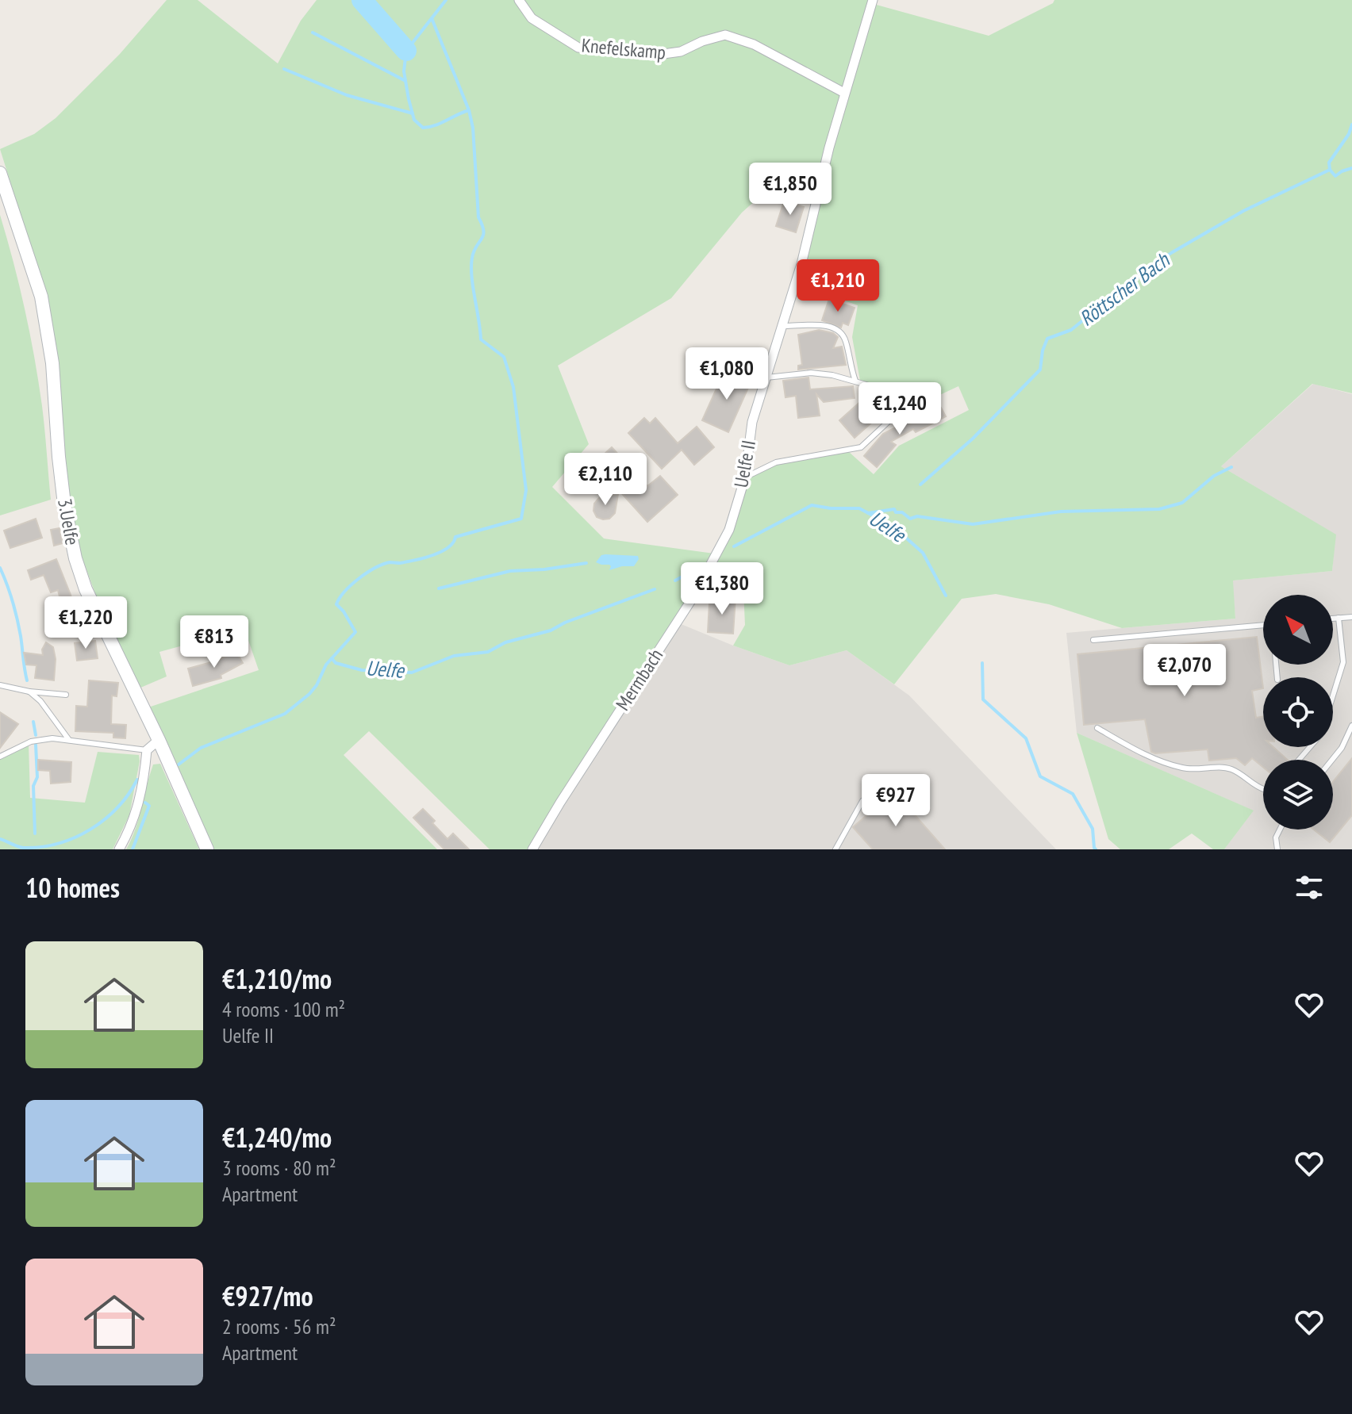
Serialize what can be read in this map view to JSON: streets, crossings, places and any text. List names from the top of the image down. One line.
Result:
{"streets":{"street":["Knefelskamp","Uelfe II","3.Uelfe","Mermbach"]},"crossings":[["Knefelskamp","Uelfe II"],["Uelfe II","Mermbach"]],"water":["Röttscher Bach","Uelfe"],"north":"top left","page":{"price":["€1,850","€1,210","€1,080","€1,240","€2,110","€1,380","€1,220","€813","€2,070","€927"],"heading":"10 homes","list":[{"name":"€1,210/mo","note":"4 rooms · 100 m² · Uelfe II"},{"name":"€1,240/mo","note":"3 rooms · 80 m² · Apartment"},{"name":"€927/mo","note":"2 rooms · 56 m² · Apartment"}]}}
